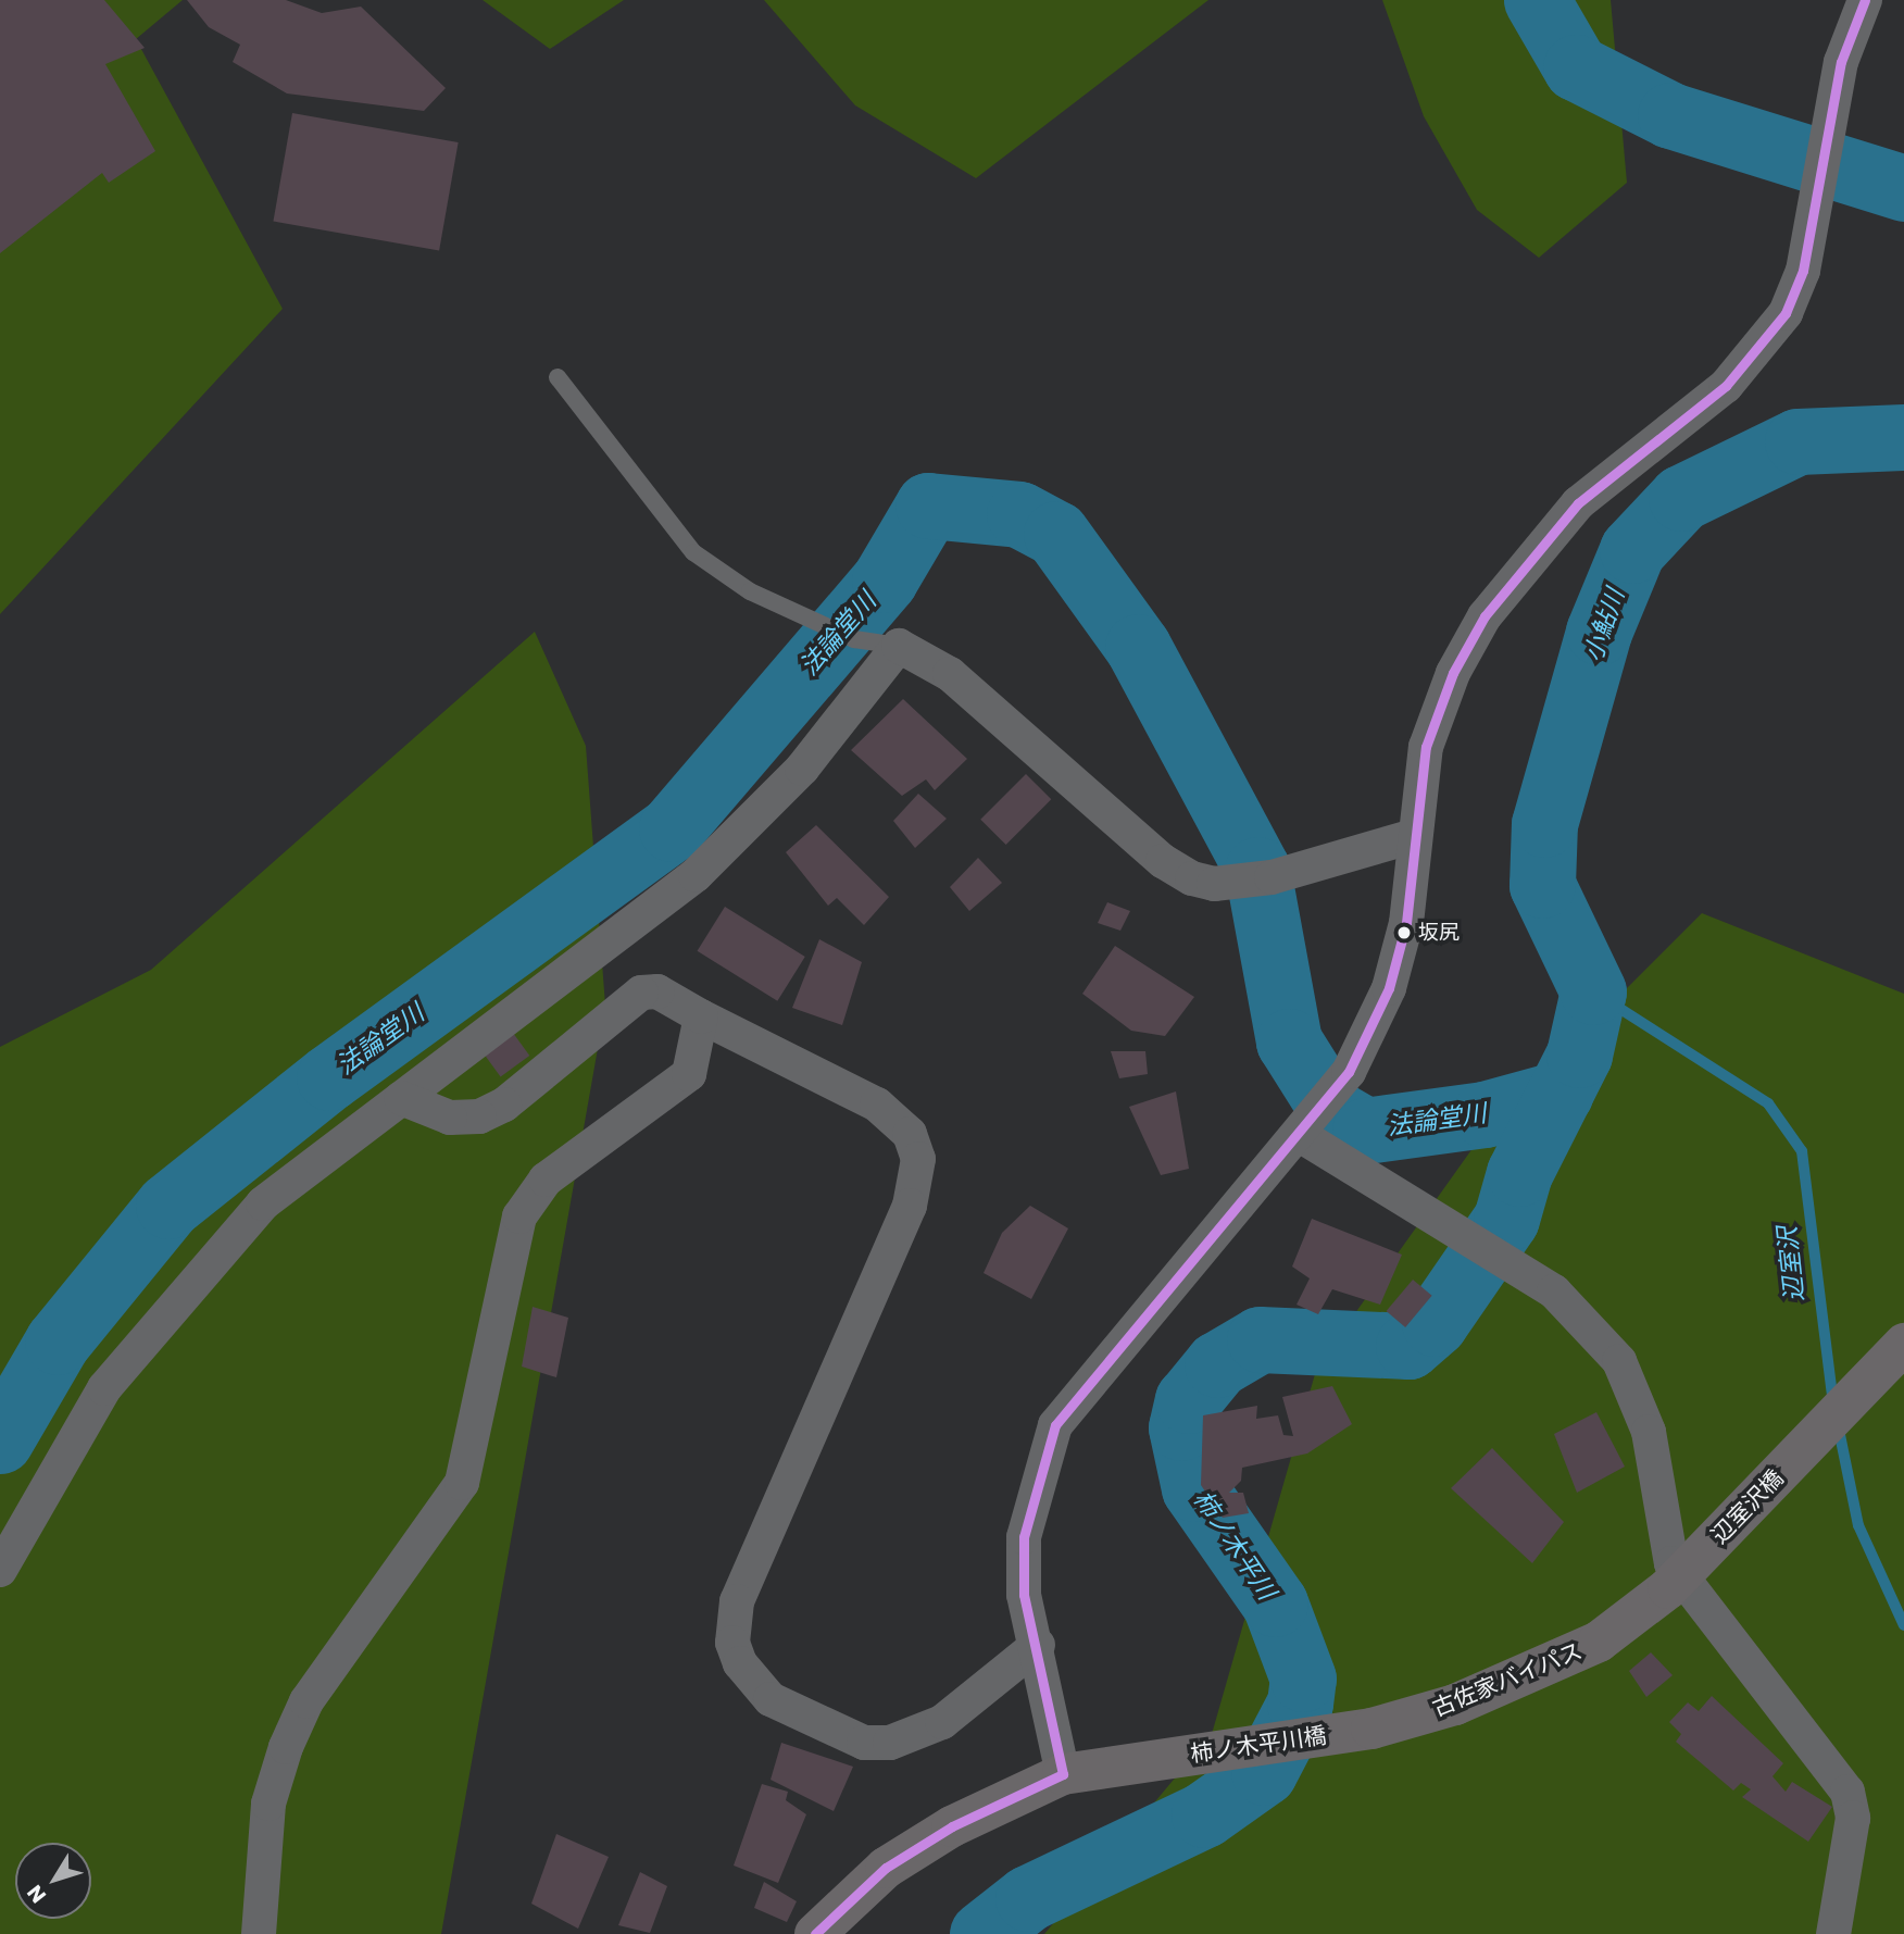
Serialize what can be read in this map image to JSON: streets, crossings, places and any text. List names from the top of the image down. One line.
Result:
{"streets":{"main road":["辺室沢橋","古佐家バイパス","柿ノ木平川橋"]},"crossings":[["辺室沢橋","古佐家バイパス"],["古佐家バイパス","柿ノ木平川橋"]],"water":["小鮎川","法論堂川","辺室沢","柿ノ木平川"],"places":["坂尻"],"north":"bottom left"}
